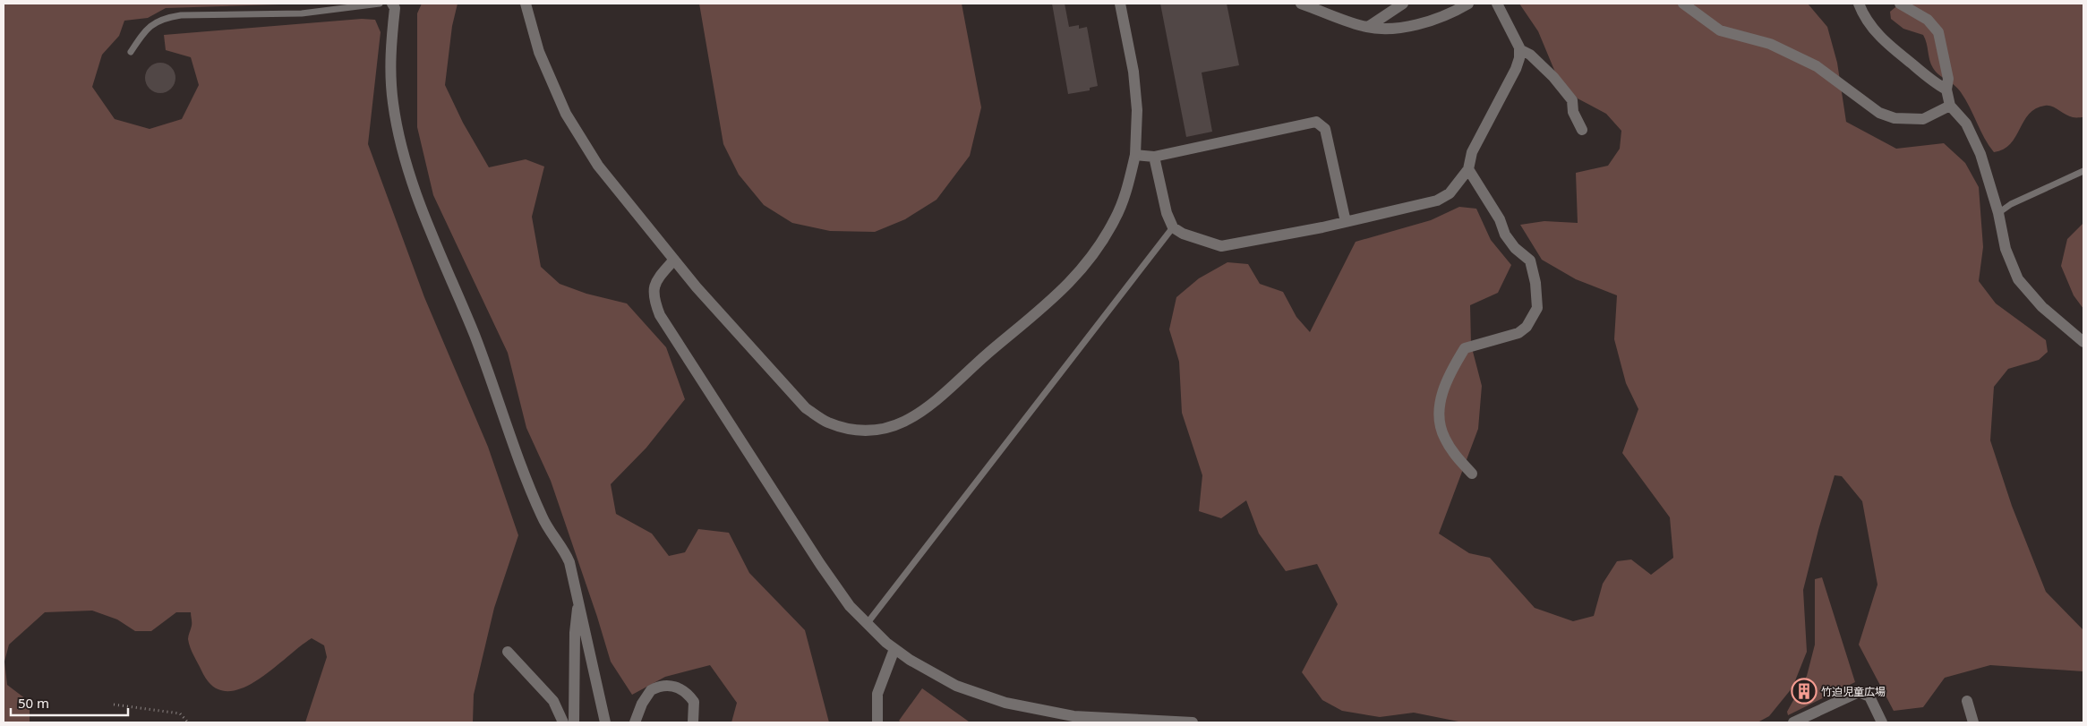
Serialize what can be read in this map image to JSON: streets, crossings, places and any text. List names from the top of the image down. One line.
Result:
{"places":{"building":["竹迫児童広場"]},"scale_bar":"50 m"}
